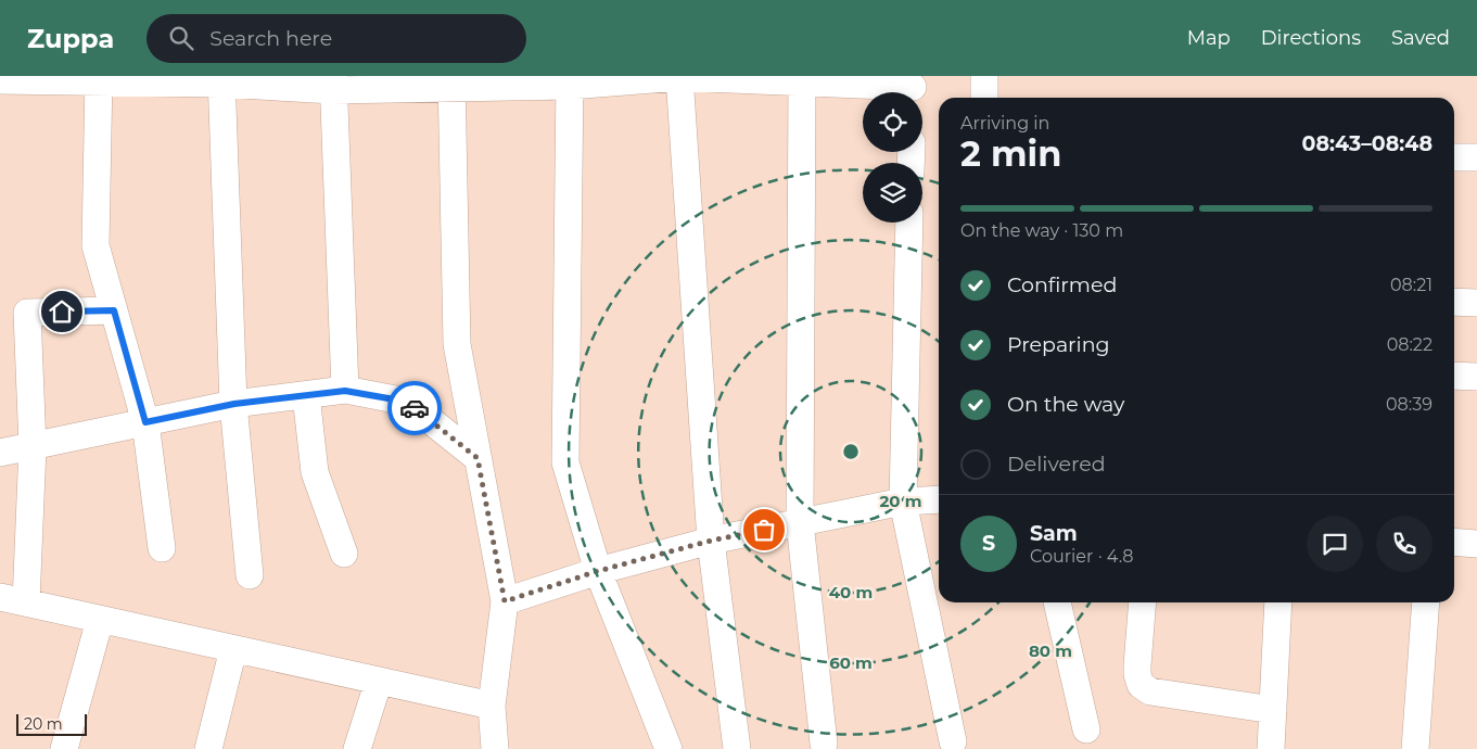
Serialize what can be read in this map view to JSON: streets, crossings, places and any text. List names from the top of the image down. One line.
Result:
{"scale_bar":"20 m","page":{"header":"Zuppa","search":"Search here","nav":["Map","Directions","Saved"],"heading":["2 min","Arriving in","08:43–08:48"],"panel":["Sam","Courier · 4.8"],"bar":"On the way · 130 m","list":[["Confirmed","08:21"],["Preparing","08:22"],["On the way","08:39"],"Delivered"],"round":"S","scale":"20 m"},"rings":["20 m","40 m","80 m","60 m"]}
